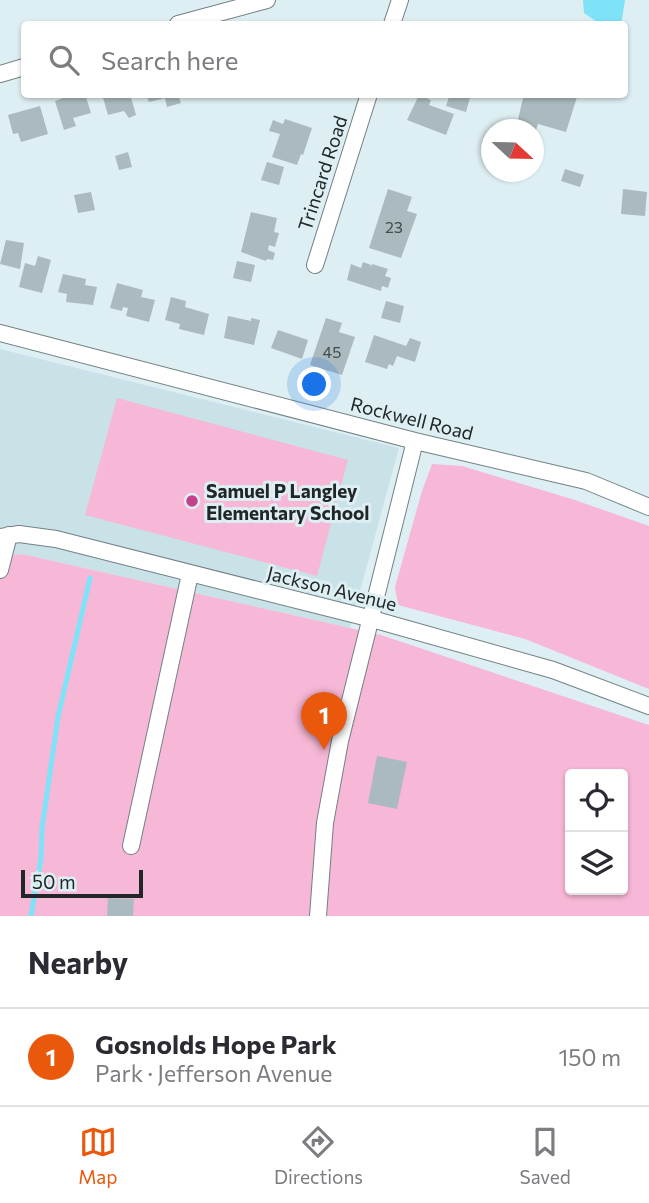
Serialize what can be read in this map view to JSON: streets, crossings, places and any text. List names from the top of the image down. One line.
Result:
{"streets":{"street":["Trincard Road","Rockwell Road","Jackson Avenue"]},"places":["Samuel P Langley Elementary School"],"house_numbers":["23","45"],"scale_bar":"50 m","north":"right","page":{"search":"Search here","pins":"1","scale":"50 m","heading":"Nearby","list":[{"mark":"1","name":"Gosnolds Hope Park","note":"Park · Jefferson Avenue","value":"150 m"}],"nav":["Map","Directions","Saved"]}}
